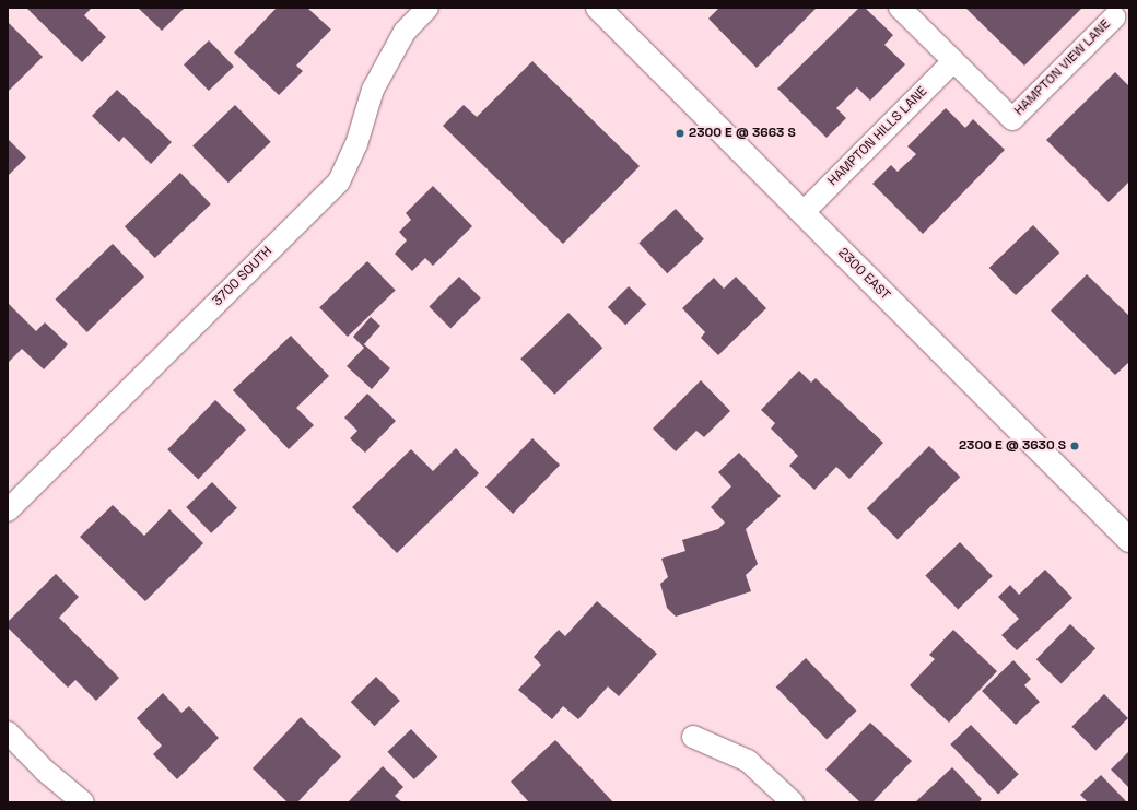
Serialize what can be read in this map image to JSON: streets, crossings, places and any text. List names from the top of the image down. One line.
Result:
{"streets":{"main road":["2300 EAST"],"street":["HAMPTON VIEW LANE","HAMPTON HILLS LANE","3700 SOUTH"]},"crossings":[["HAMPTON VIEW LANE","HAMPTON HILLS LANE"],["HAMPTON HILLS LANE","2300 EAST"]],"places":["2300 E @ 3663 S","2300 E @ 3630 S"]}
